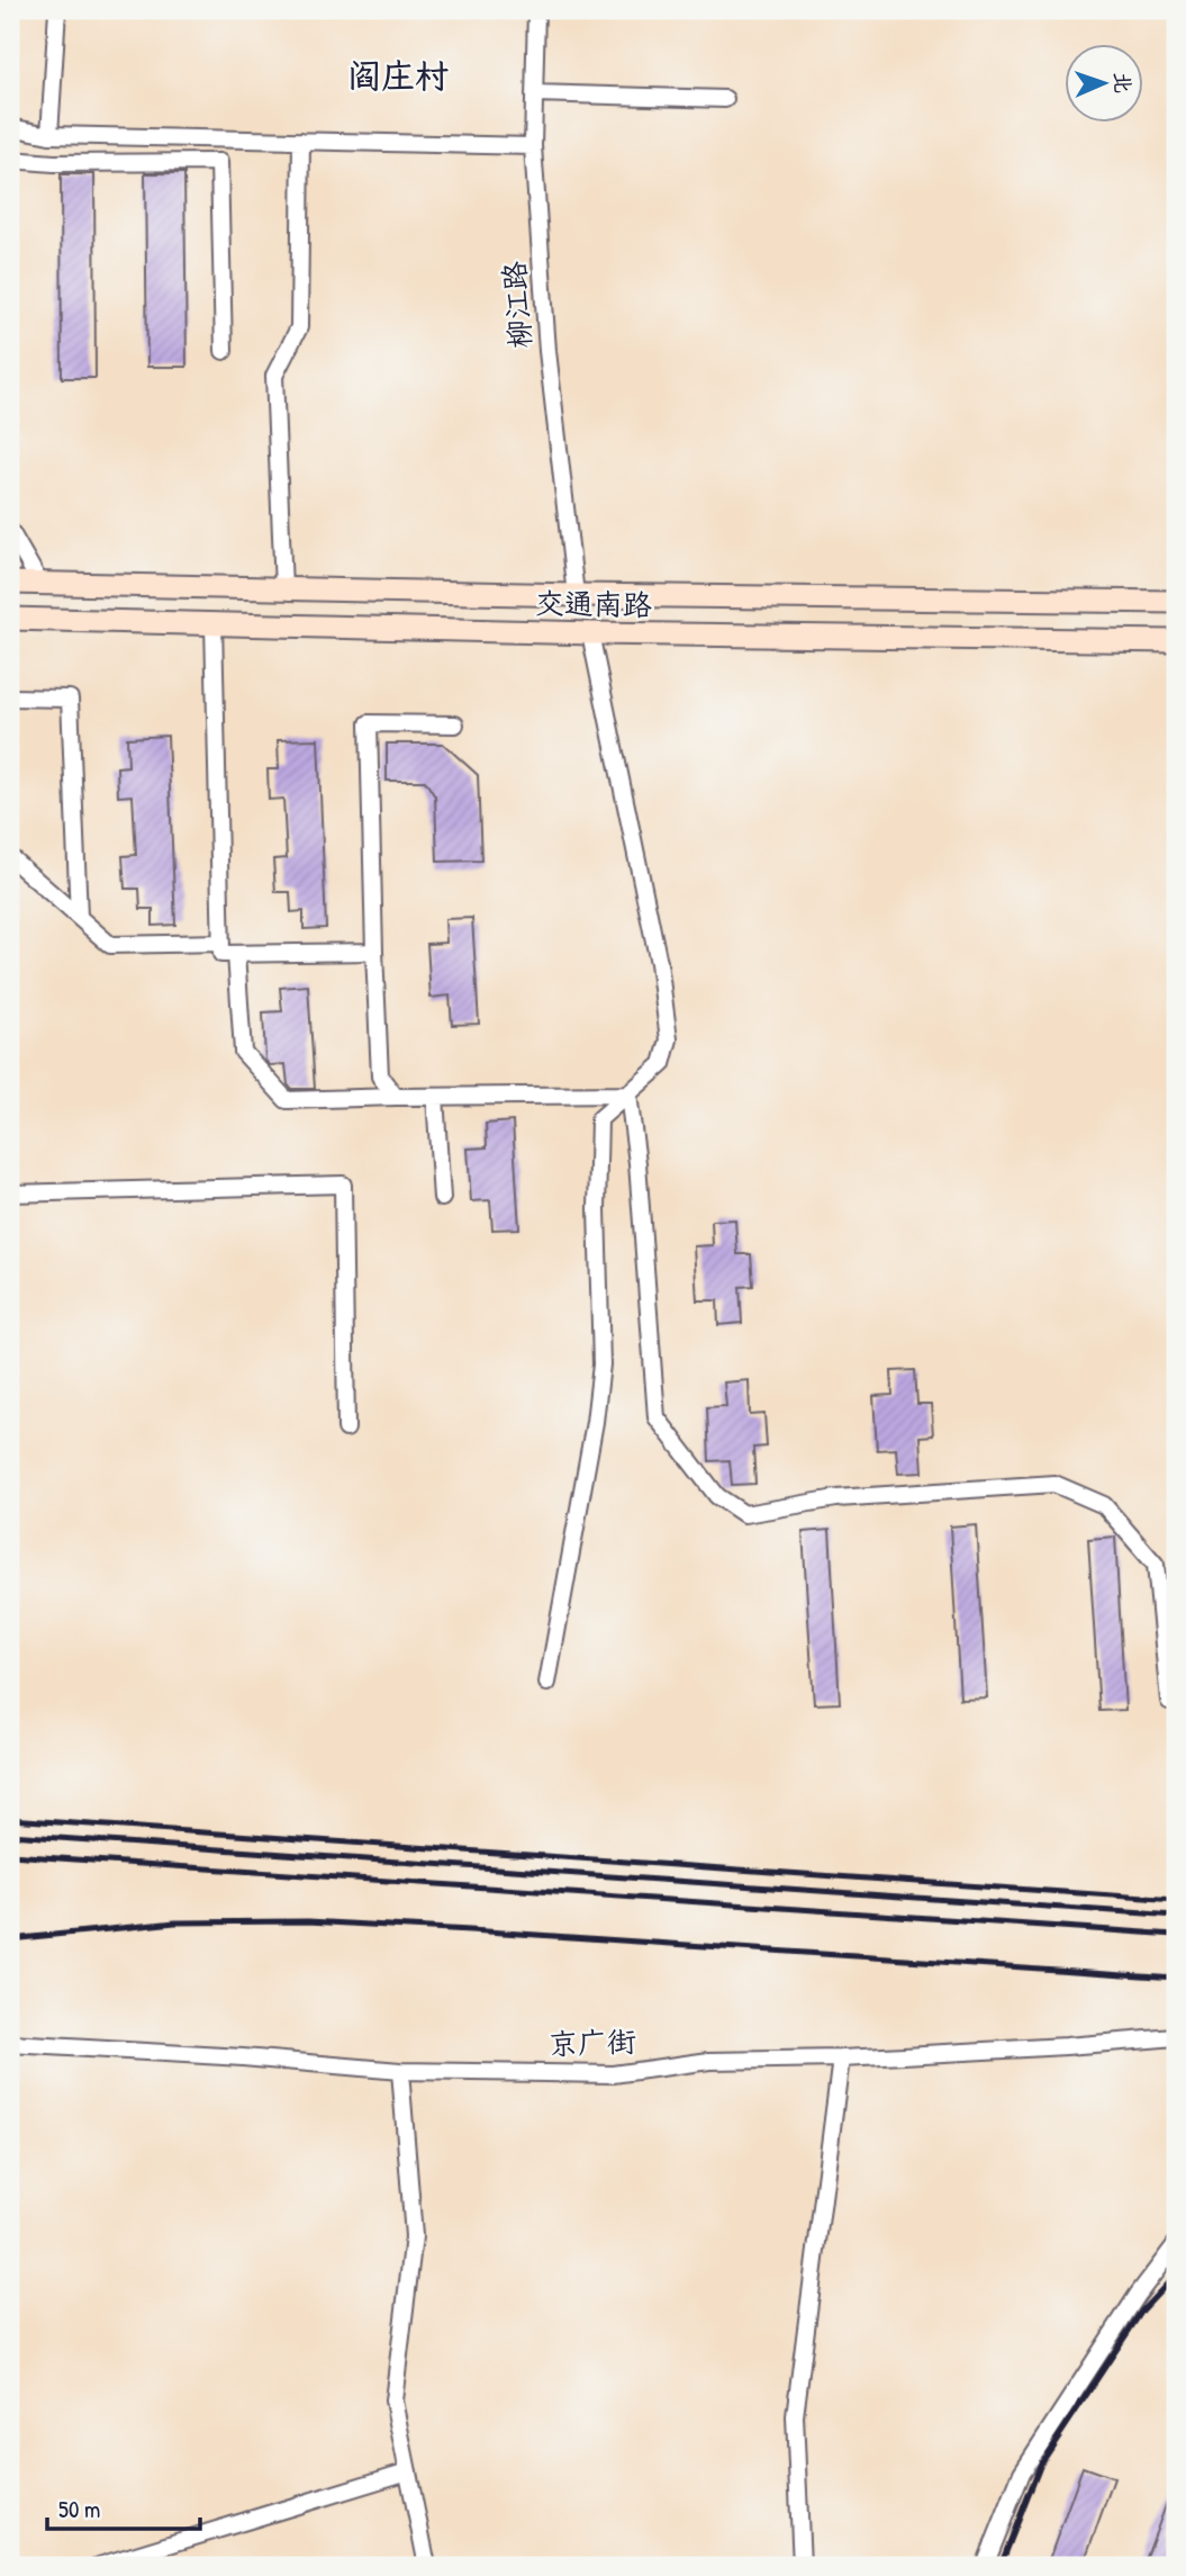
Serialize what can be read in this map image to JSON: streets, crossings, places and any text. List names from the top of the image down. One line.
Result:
{"streets":{"main road":["交通南路"],"street":["柳江路","京广街"]},"crossings":[["柳江路","交通南路"]],"districts":["阎庄村"],"scale_bar":"50 m","north":"right"}
